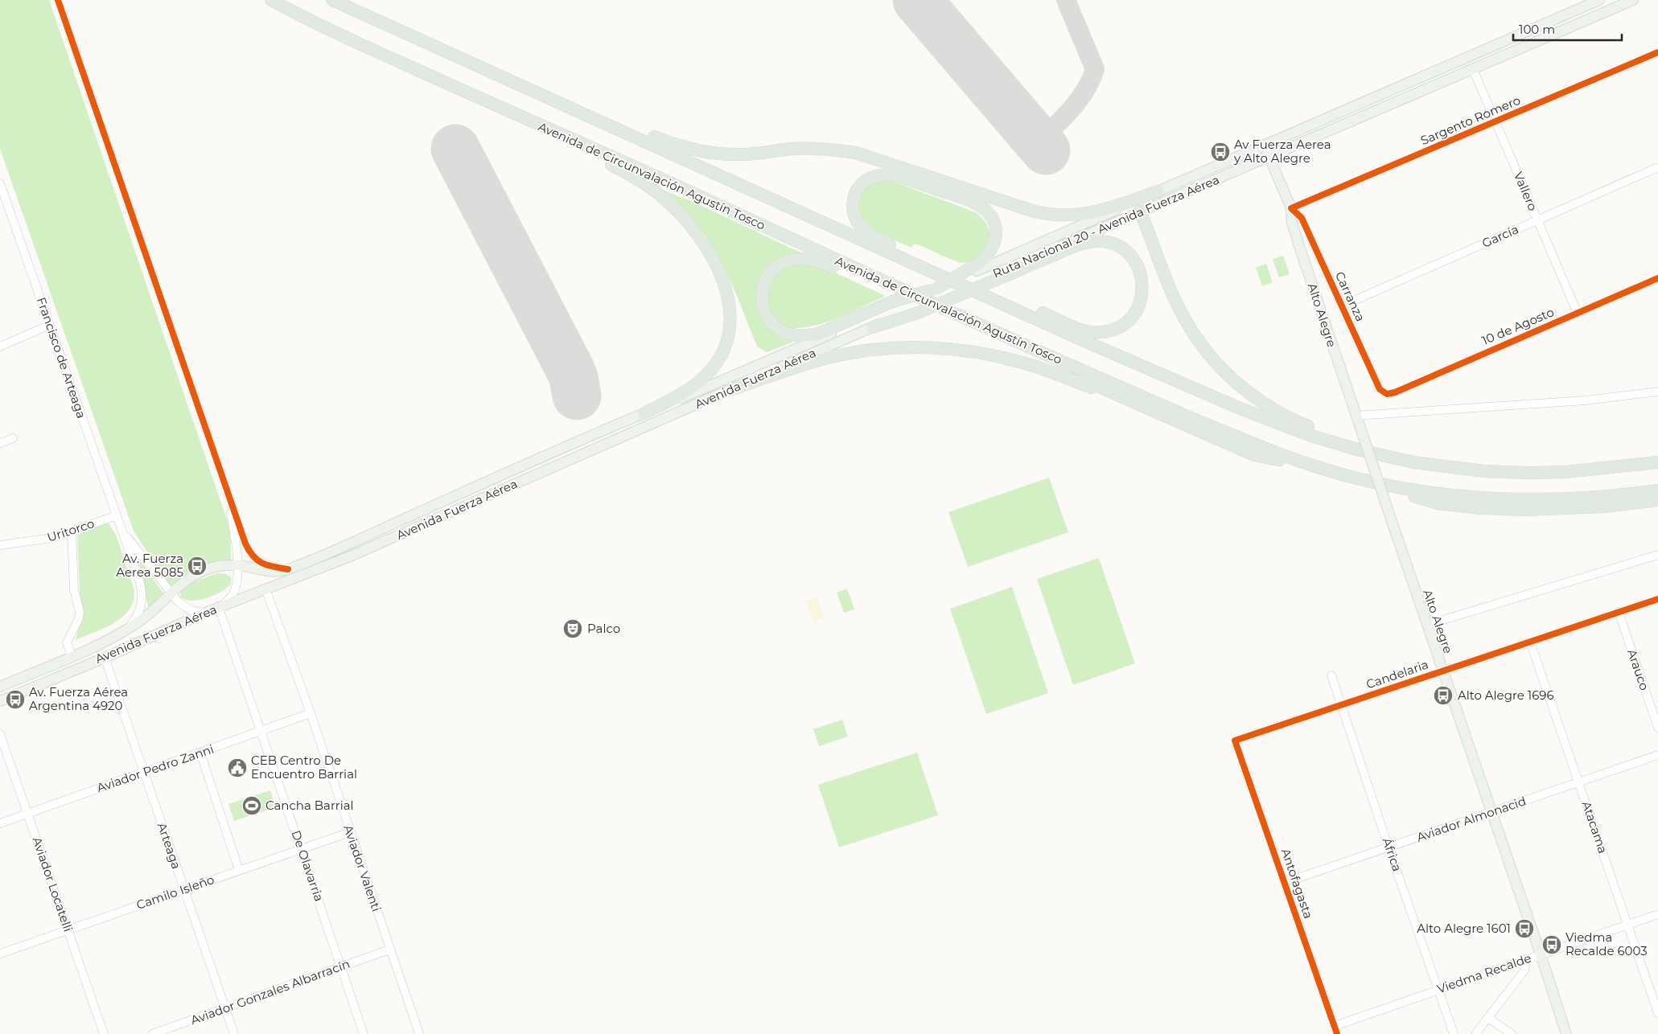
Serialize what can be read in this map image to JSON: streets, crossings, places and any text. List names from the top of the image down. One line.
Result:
{"streets":{"highway":["Avenida de Circunvalación Agustín Tosco"],"main road":["Ruta Nacional 20 - Avenida Fuerza Aérea","Alto Alegre","Avenida Fuerza Aérea"],"street":["Sargento Romero","Vallero","García","Carranza","10 de Agosto","Francisco de Arteaga","Uritorco","Arauco","Candelaria","Aviador Pedro Zanni","Aviador Almonacid","Atacama","Arteaga","África","De Olavarria","Aviador Valenti","Antofagasta","Aviador Locatelli","Camilo Isleño","Viedma Recalde","Aviador Gonzales Albarracín"]},"crossings":[["Sargento Romero","Vallero"],["Sargento Romero","Carranza"],["Sargento Romero","Alto Alegre"],["Vallero","Ruta Nacional 20 - Avenida Fuerza Aérea"],["Vallero","García"],["Vallero","10 de Agosto"],["Ruta Nacional 20 - Avenida Fuerza Aérea","Alto Alegre"],["García","Carranza"],["Carranza","Alto Alegre"],["Carranza","10 de Agosto"],["Alto Alegre","Candelaria"],["Alto Alegre","Aviador Almonacid"],["Alto Alegre","Viedma Recalde"],["Francisco de Arteaga","Avenida Fuerza Aérea"],["Francisco de Arteaga","Uritorco"],["Avenida Fuerza Aérea","Arteaga"],["Avenida Fuerza Aérea","De Olavarria"],["Avenida Fuerza Aérea","Aviador Valenti"],["Arauco","Candelaria"],["Candelaria","Atacama"],["Candelaria","África"],["Candelaria","Antofagasta"],["Aviador Pedro Zanni","Arteaga"],["Aviador Pedro Zanni","De Olavarria"],["Aviador Pedro Zanni","Aviador Valenti"],["Aviador Pedro Zanni","Aviador Locatelli"],["Aviador Almonacid","Atacama"],["Aviador Almonacid","África"],["Aviador Almonacid","Antofagasta"],["Atacama","Viedma Recalde"],["Arteaga","Camilo Isleño"],["Arteaga","Aviador Gonzales Albarracín"],["África","Viedma Recalde"],["De Olavarria","Camilo Isleño"],["De Olavarria","Aviador Gonzales Albarracín"],["Aviador Valenti","Camilo Isleño"],["Aviador Valenti","Aviador Gonzales Albarracín"],["Antofagasta","Viedma Recalde"],["Aviador Locatelli","Camilo Isleño"]],"places":{"bus stop":["Av Fuerza Aerea y Alto Alegre","Av. Fuerza Aerea 5085","Alto Alegre 1696","Av. Fuerza Aérea Argentina 4920","Alto Alegre 1601","Viedma Recalde 6003"],"theatre":["Palco"],"public building":["CEB Centro De Encuentro Barrial"],"sports":["Cancha Barrial"]},"scale_bar":"100 m"}
